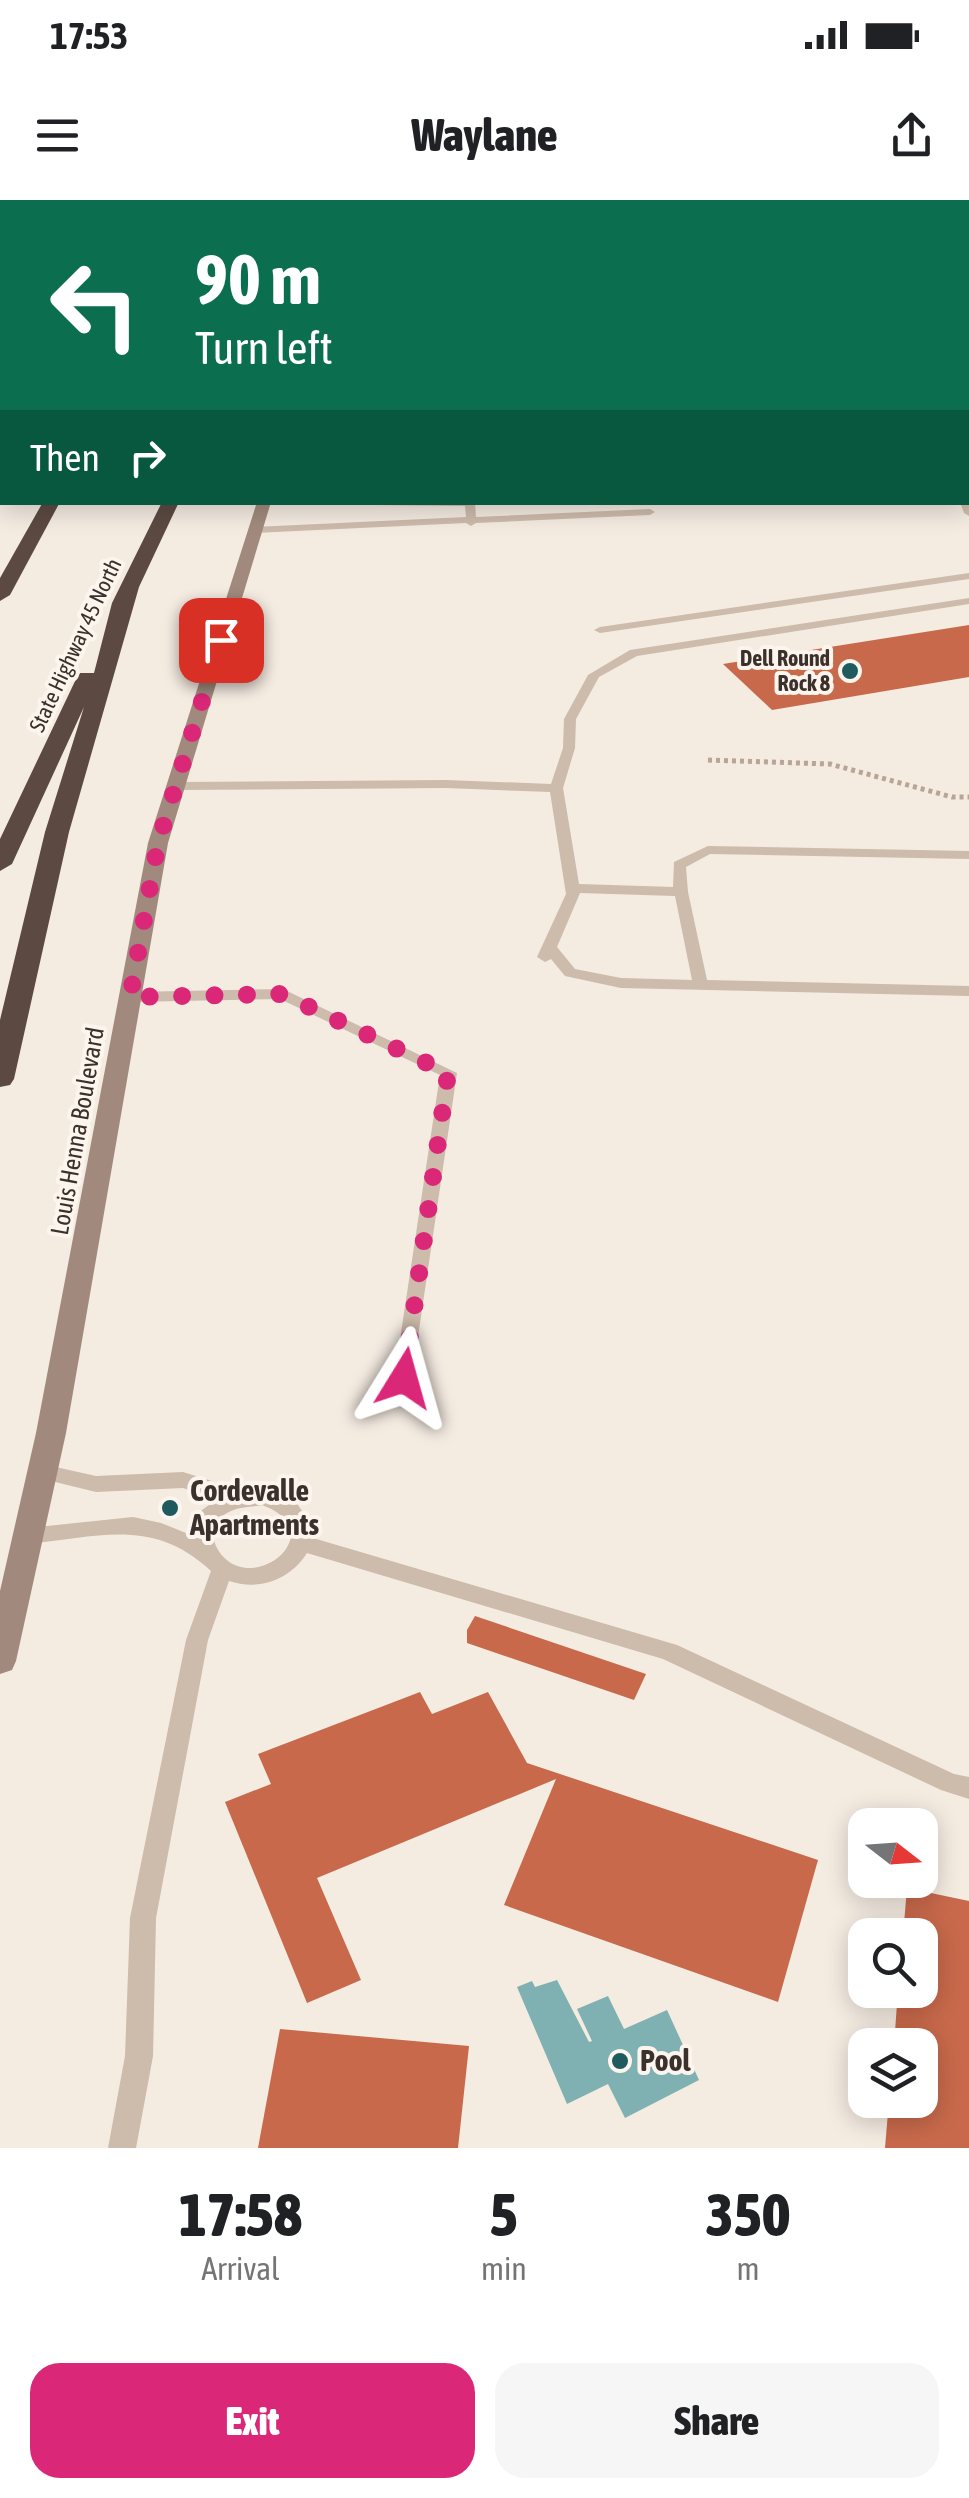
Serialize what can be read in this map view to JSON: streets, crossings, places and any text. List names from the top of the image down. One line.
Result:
{"streets":{"highway":["State Highway 45 North"],"main road":["Louis Henna Boulevard"]},"places":["Dell Round Rock 8","Cordevalle Apartments","Pool"],"north":"right","page":{"status":"17:53","header":"Waylane","turn":["90 m","Turn left"],"then":"Then","eta":["17:58","Arrival","5","min","350","m"],"buttons":["Exit","Share"]}}
